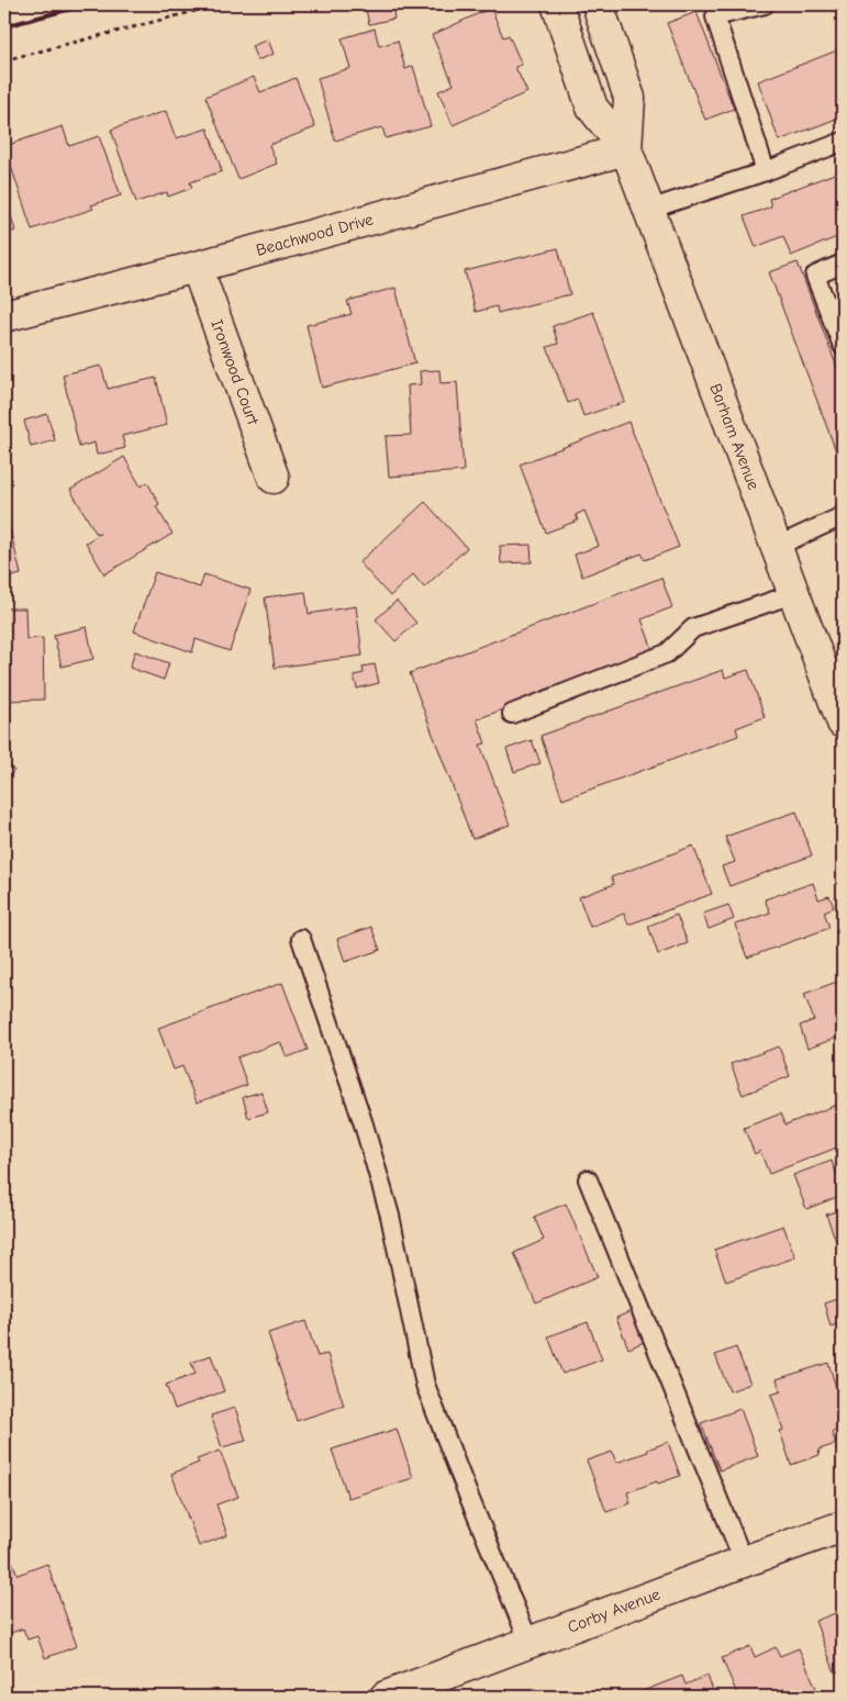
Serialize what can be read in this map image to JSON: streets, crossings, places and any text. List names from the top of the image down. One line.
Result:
{"streets":{"street":["Beachwood Drive","Ironwood Court","Barham Avenue","Corby Avenue"]},"crossings":[["Beachwood Drive","Ironwood Court"],["Beachwood Drive","Barham Avenue"]]}
